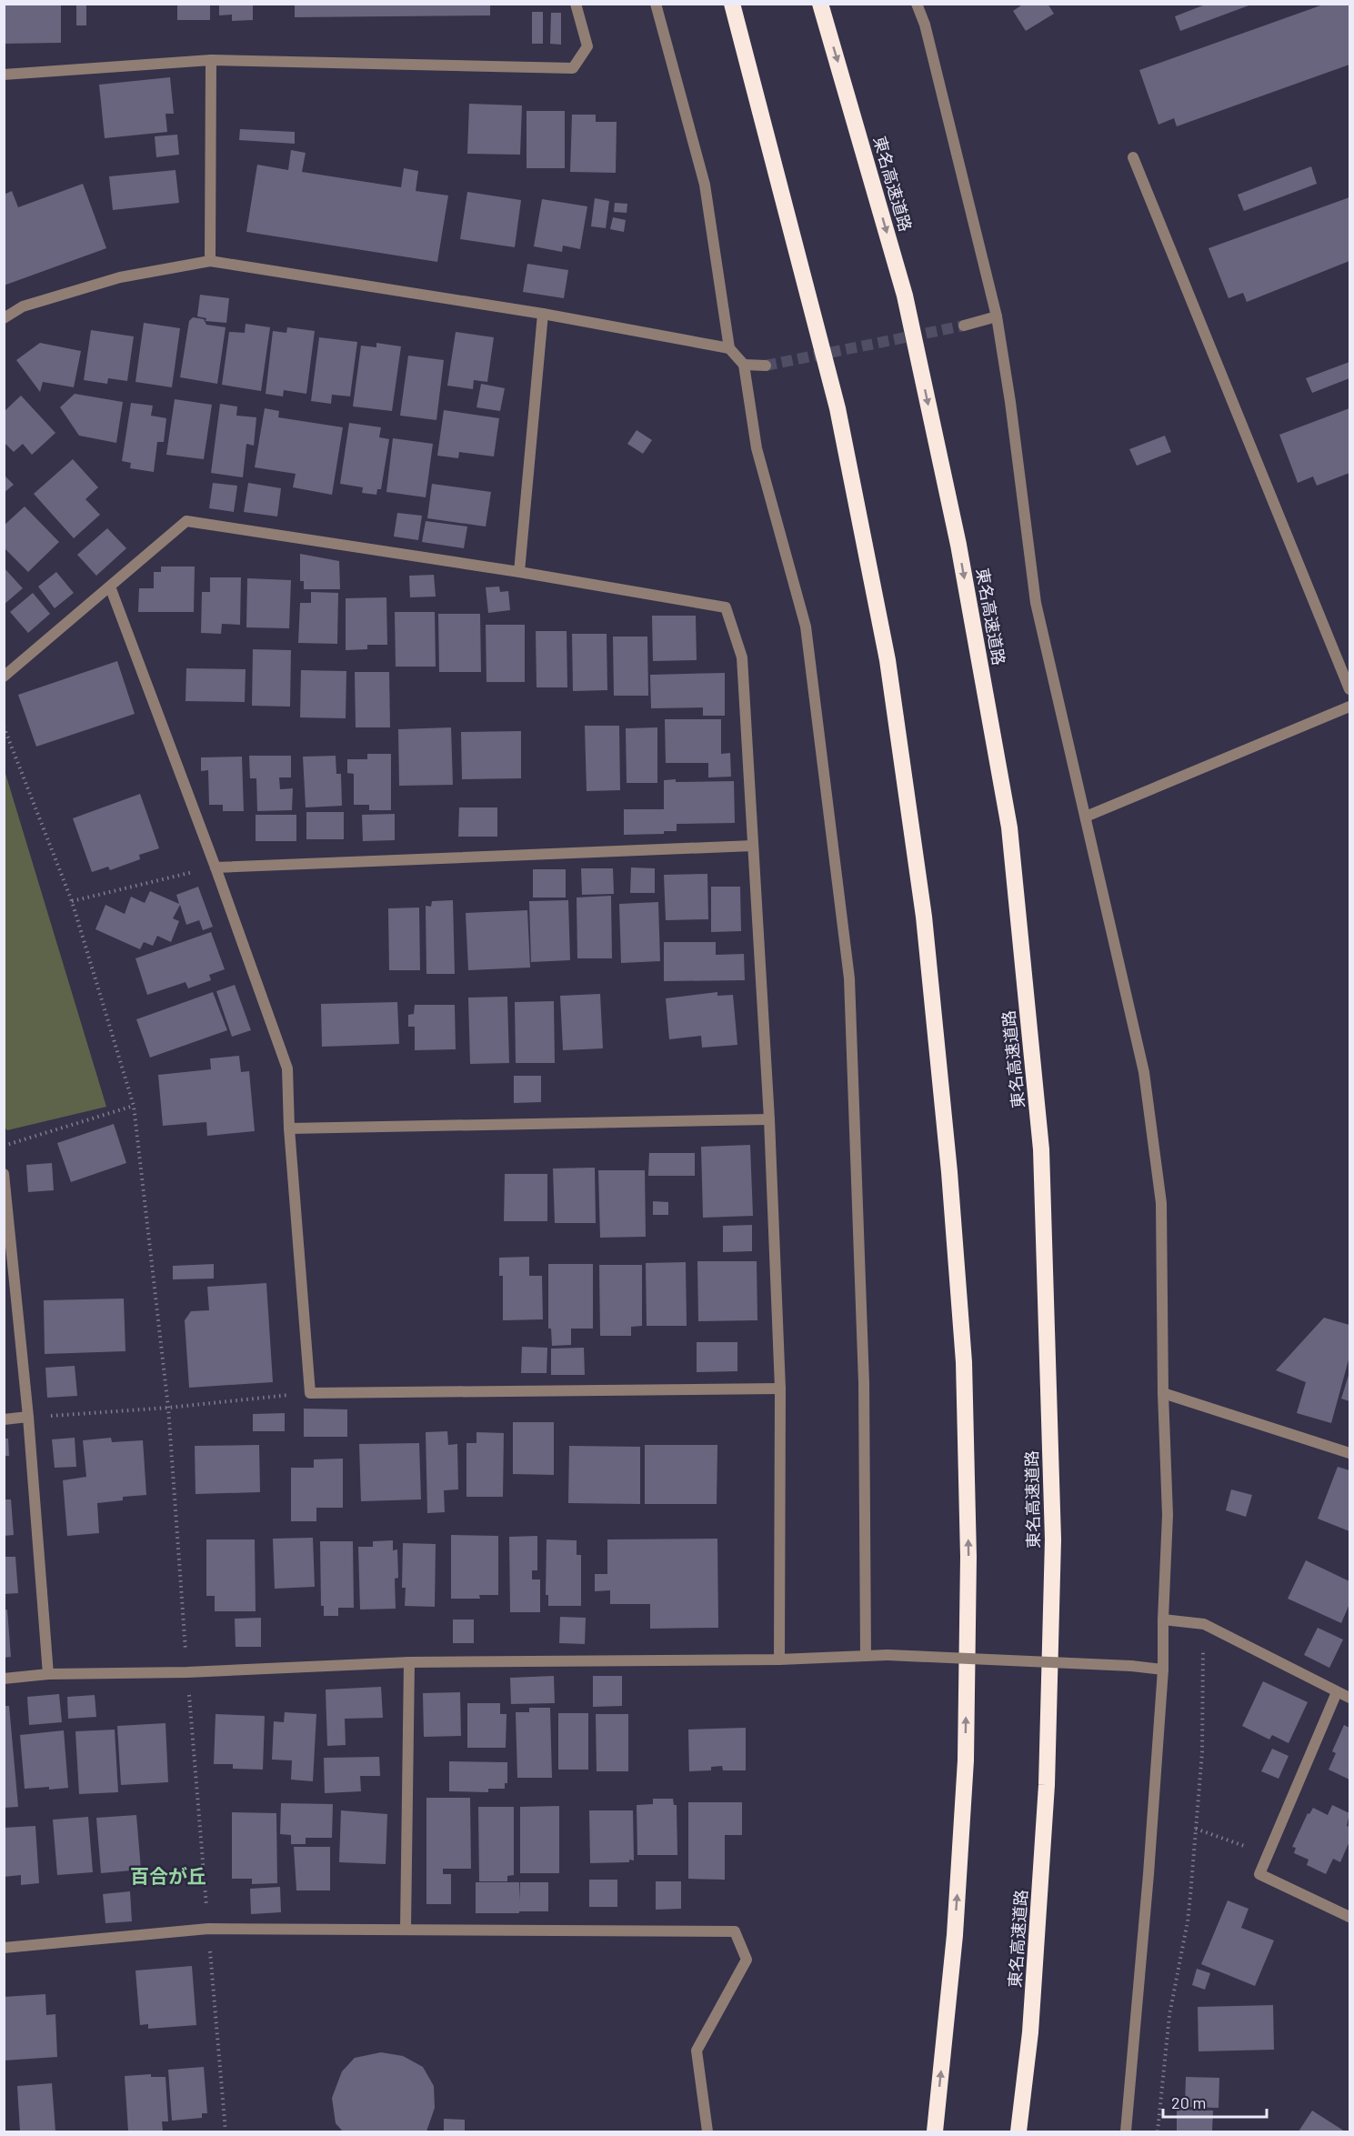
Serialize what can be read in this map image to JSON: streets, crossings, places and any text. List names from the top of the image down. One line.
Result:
{"streets":{"highway":["東名高速道路"]},"districts":["百合が丘"],"scale_bar":"20 m"}
